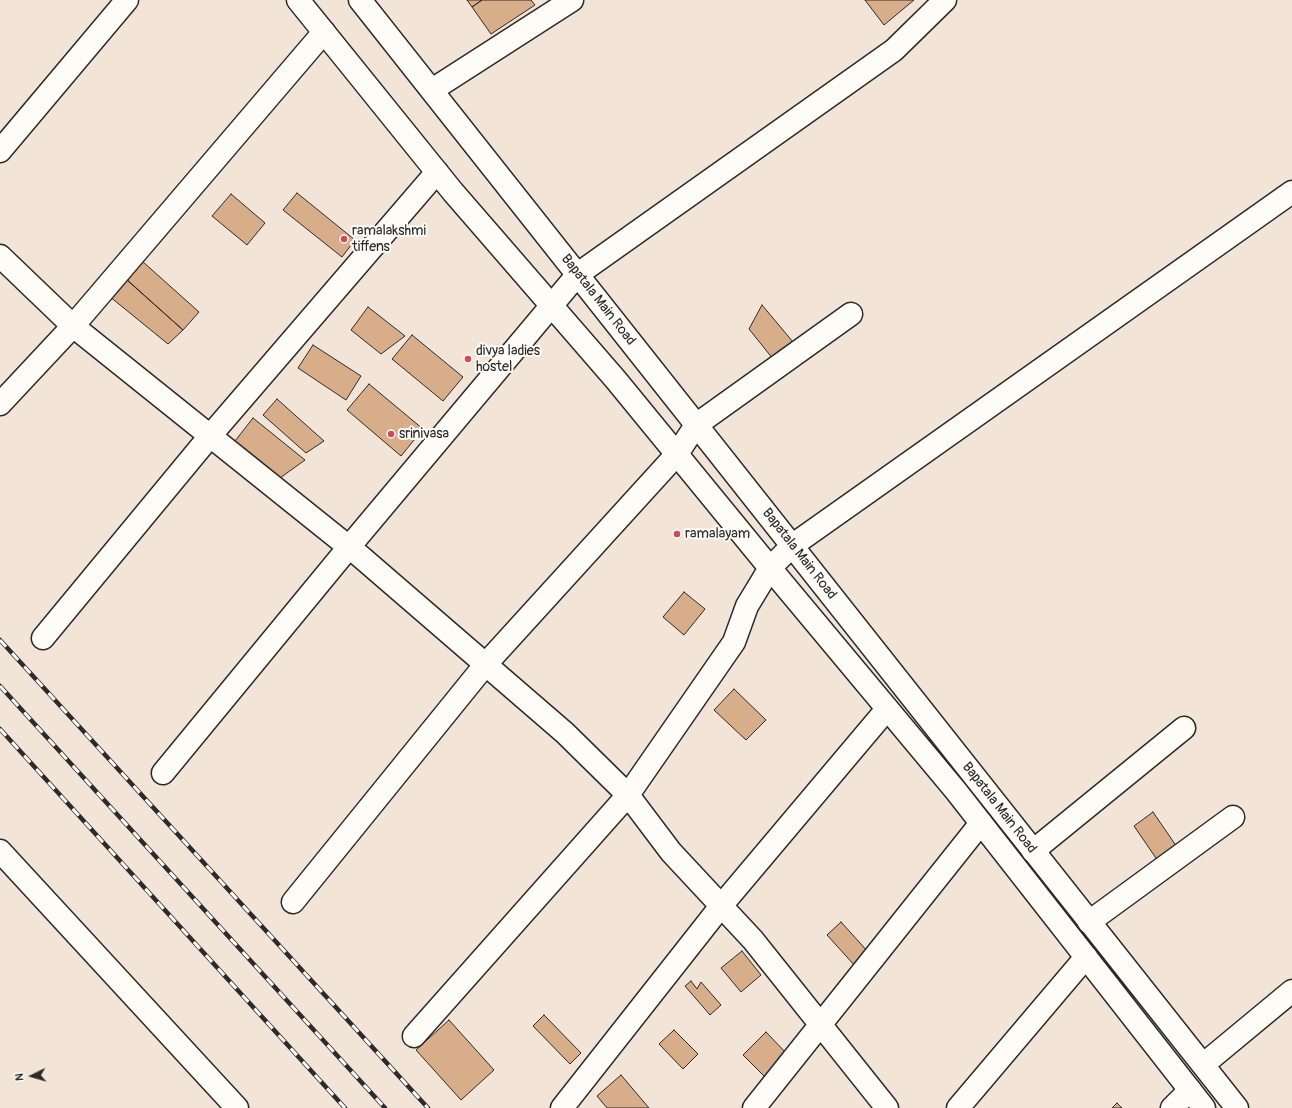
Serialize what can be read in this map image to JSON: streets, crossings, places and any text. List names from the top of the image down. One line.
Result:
{"streets":{"street":["Bapatala Main Road"]},"places":["ramalakshmi tiffens","divya ladies hostel","srinivasa","ramalayam"],"north":"left"}
